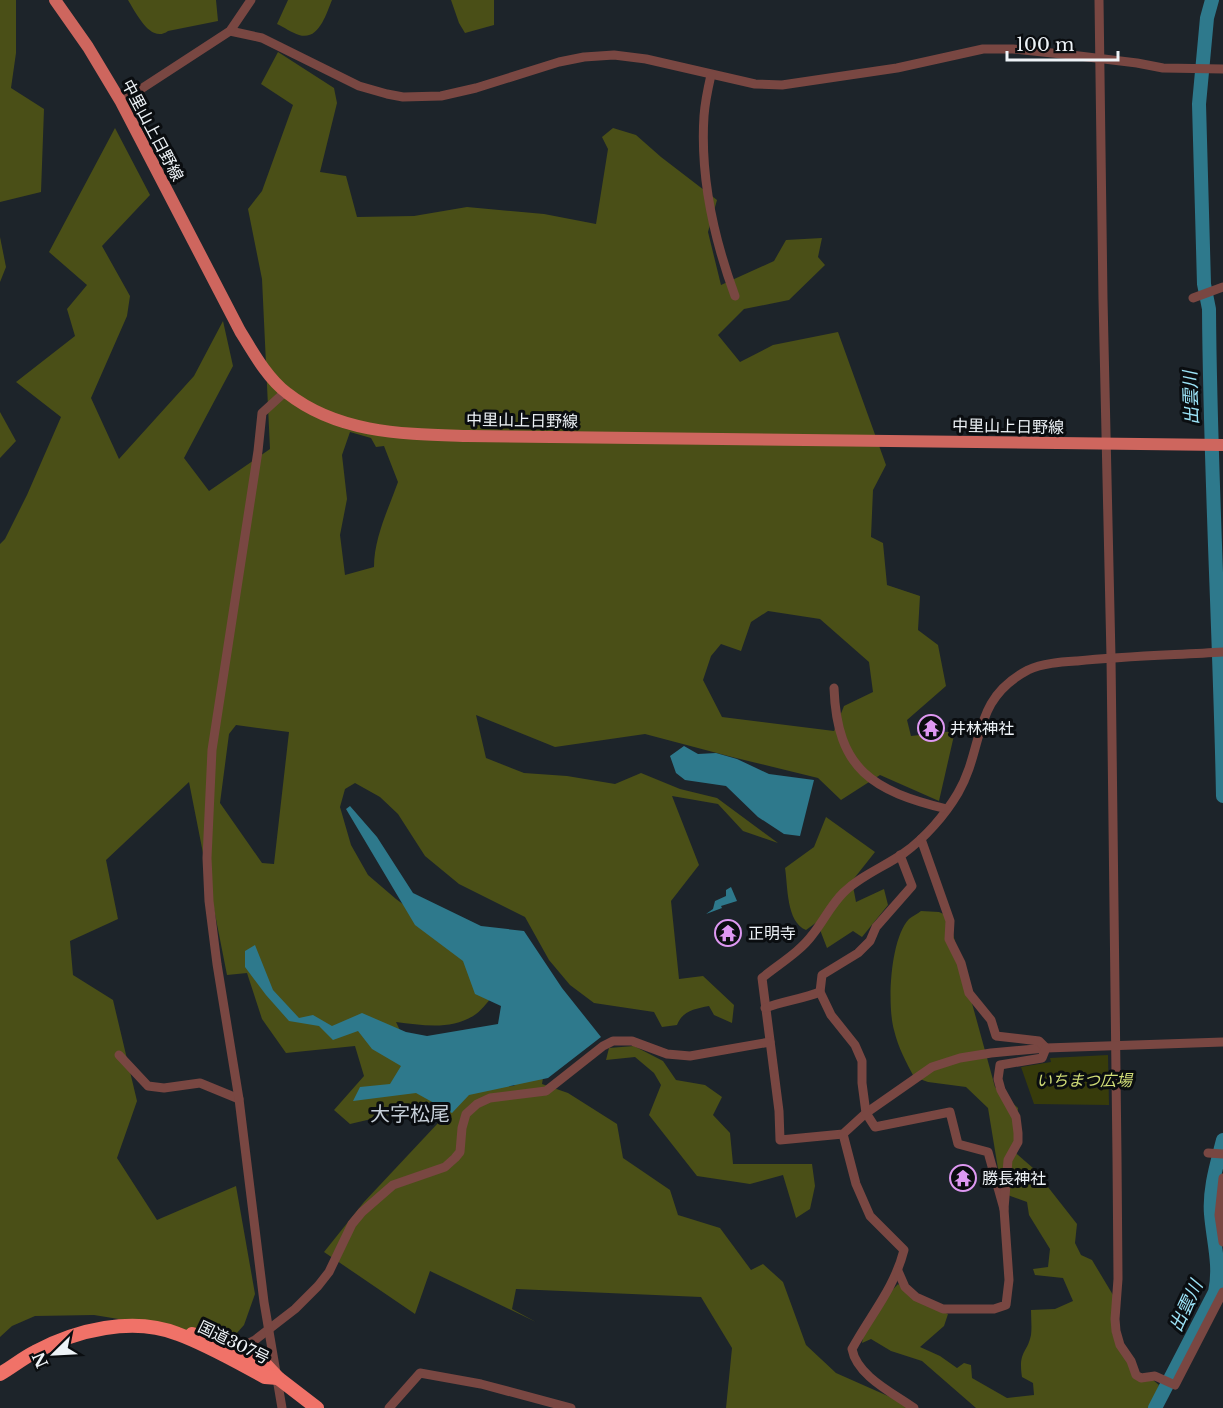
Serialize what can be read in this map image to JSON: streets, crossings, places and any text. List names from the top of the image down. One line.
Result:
{"streets":{"highway":["国道307号"],"main road":["中里山上日野線"]},"districts":["大字松尾"],"water":["出雲川"],"parks":["いちまつ広場"],"places":{"temple":["井林神社","正明寺","勝長神社"]},"scale_bar":"100 m","north":"bottom left"}
